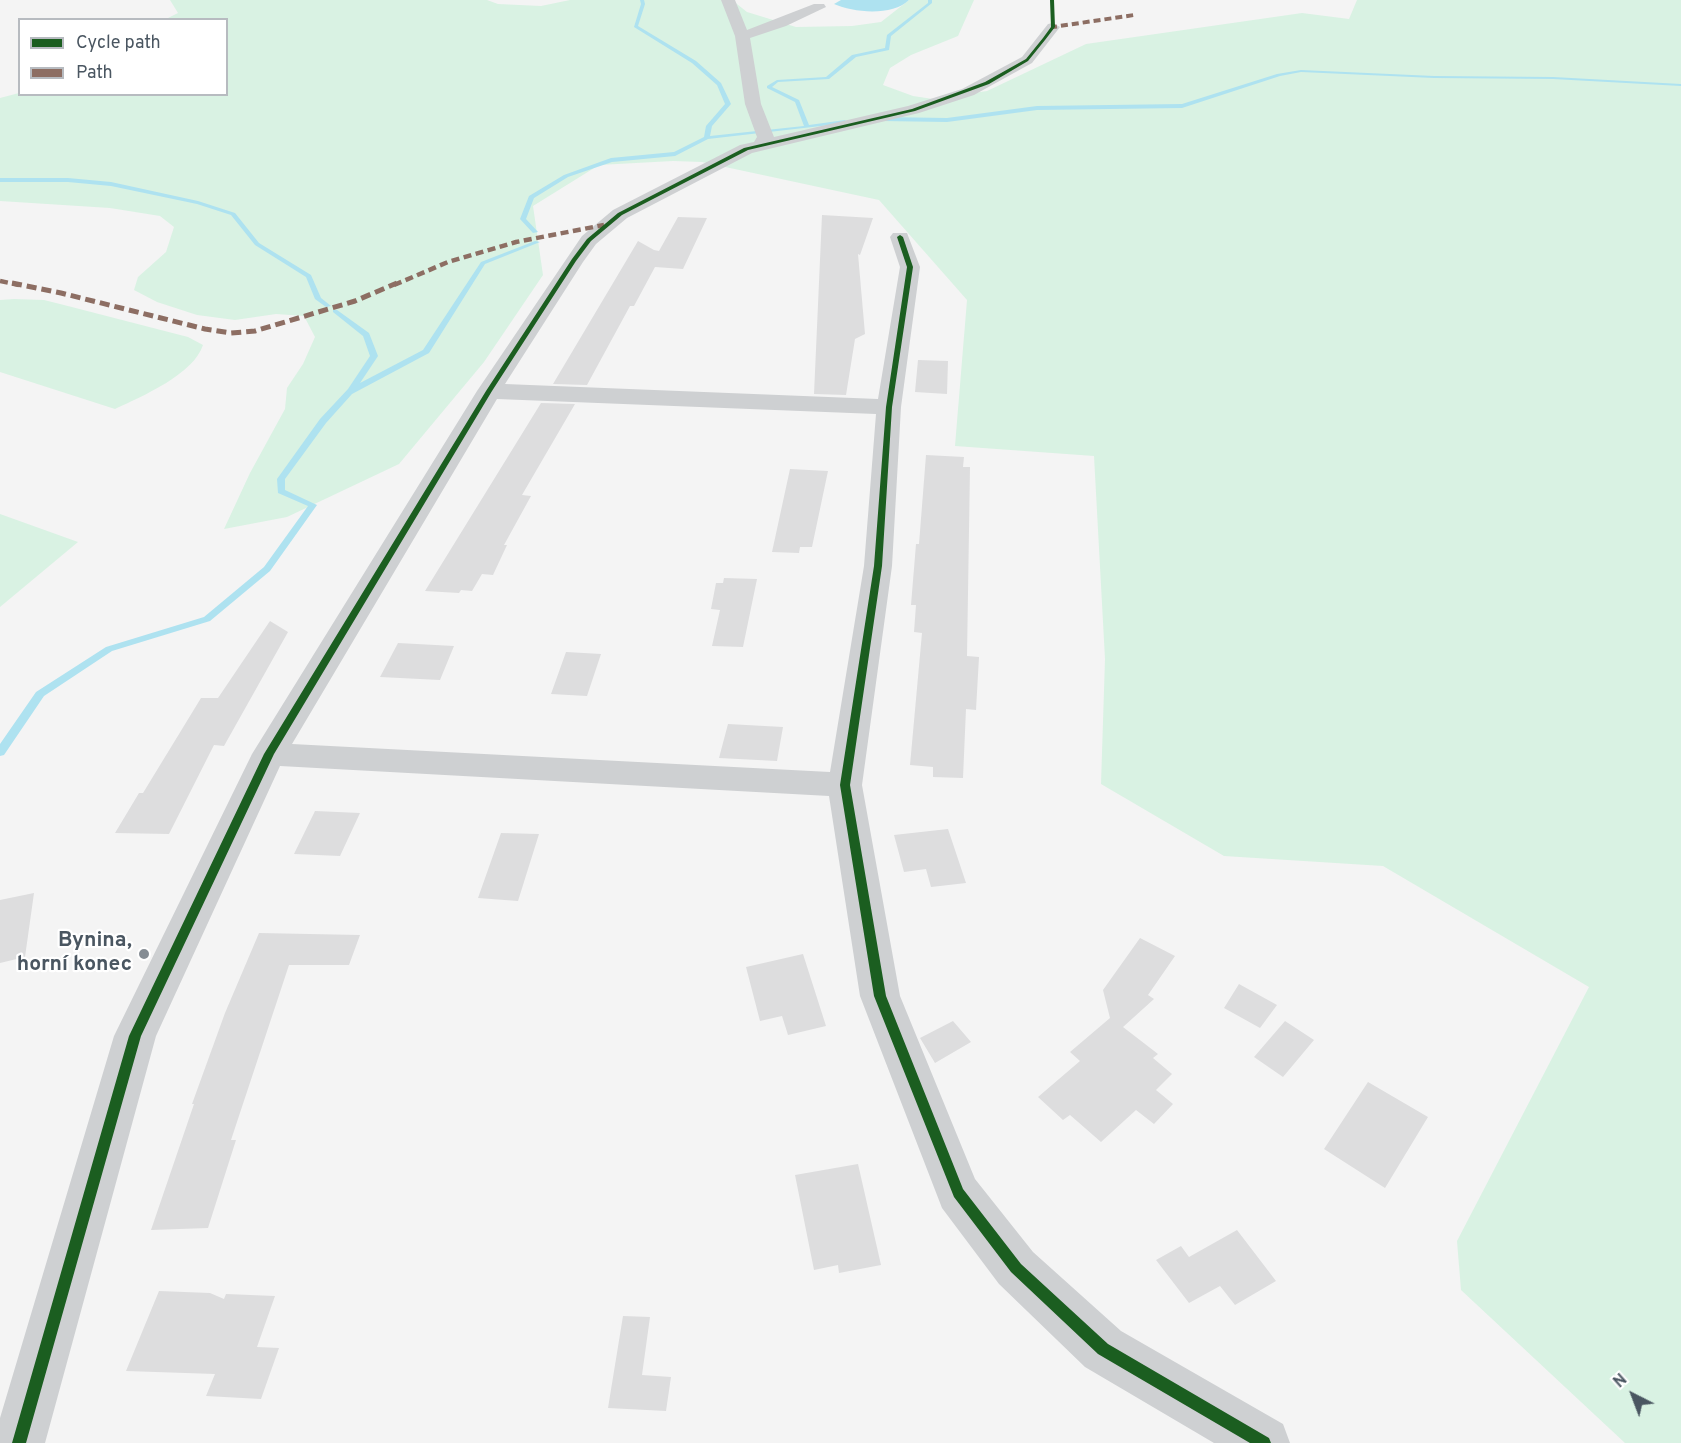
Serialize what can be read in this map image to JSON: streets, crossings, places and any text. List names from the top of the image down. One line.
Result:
{"places":["Bynina, horní konec"],"legend":["Cycle path","Path"],"north":"top left"}
